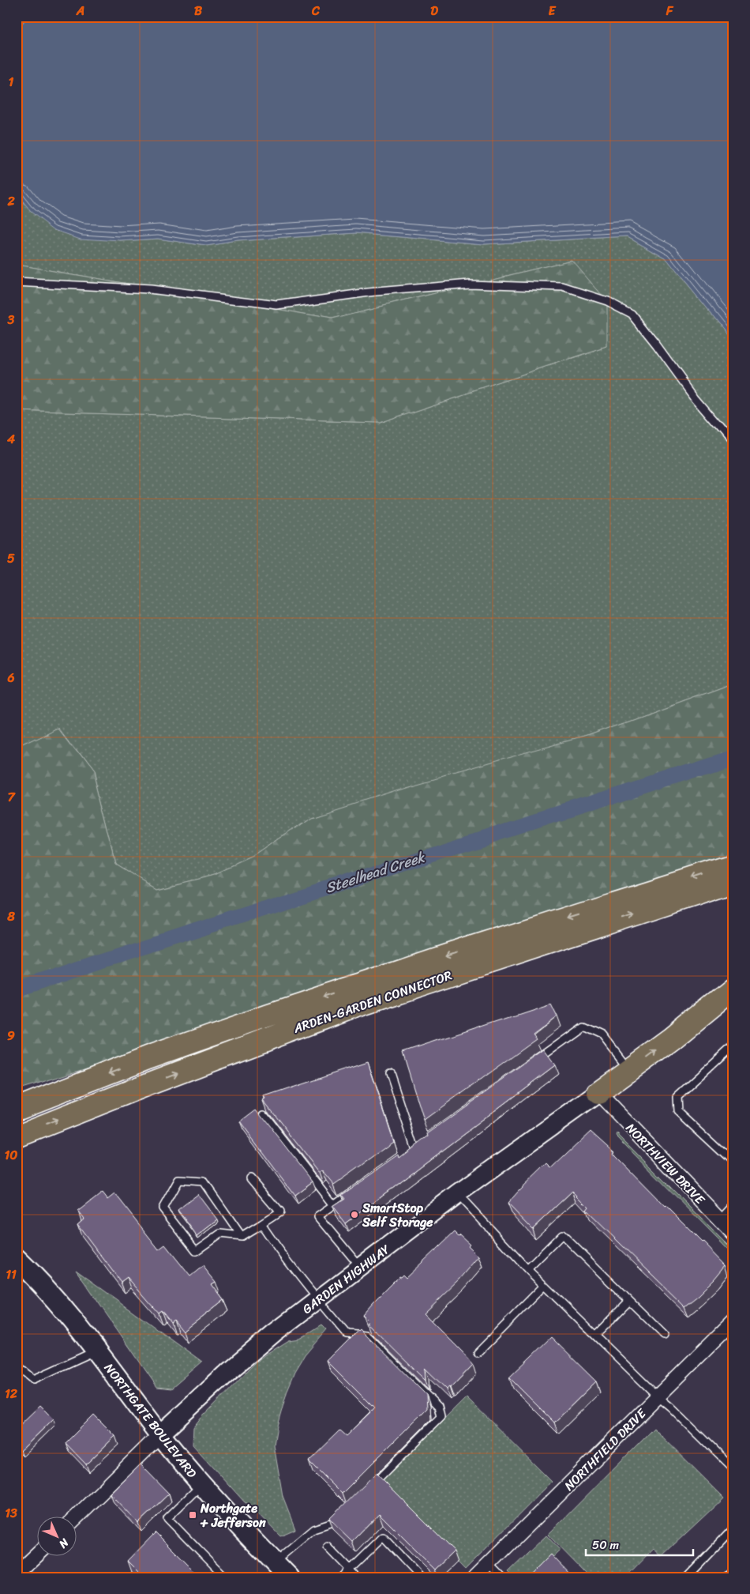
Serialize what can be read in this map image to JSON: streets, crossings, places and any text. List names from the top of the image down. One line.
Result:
{"streets":{"main road":["ARDEN-GARDEN CONNECTOR","NORTHGATE BOULEVARD"],"street":["NORTHVIEW DRIVE","GARDEN HIGHWAY","NORTHFIELD DRIVE"]},"crossings":[["NORTHVIEW DRIVE","GARDEN HIGHWAY"],["GARDEN HIGHWAY","NORTHGATE BOULEVARD"]],"water":["Steelhead Creek"],"places":{"other":["SmartStop Self Storage"],"transit":["Northgate + Jefferson"]},"scale_bar":"50 m","north":"bottom right","grid":{"columns":["A","B","C","D","E","F"],"rows":["1","2","3","4","5","6","7","8","9","10","11","12","13"]}}
